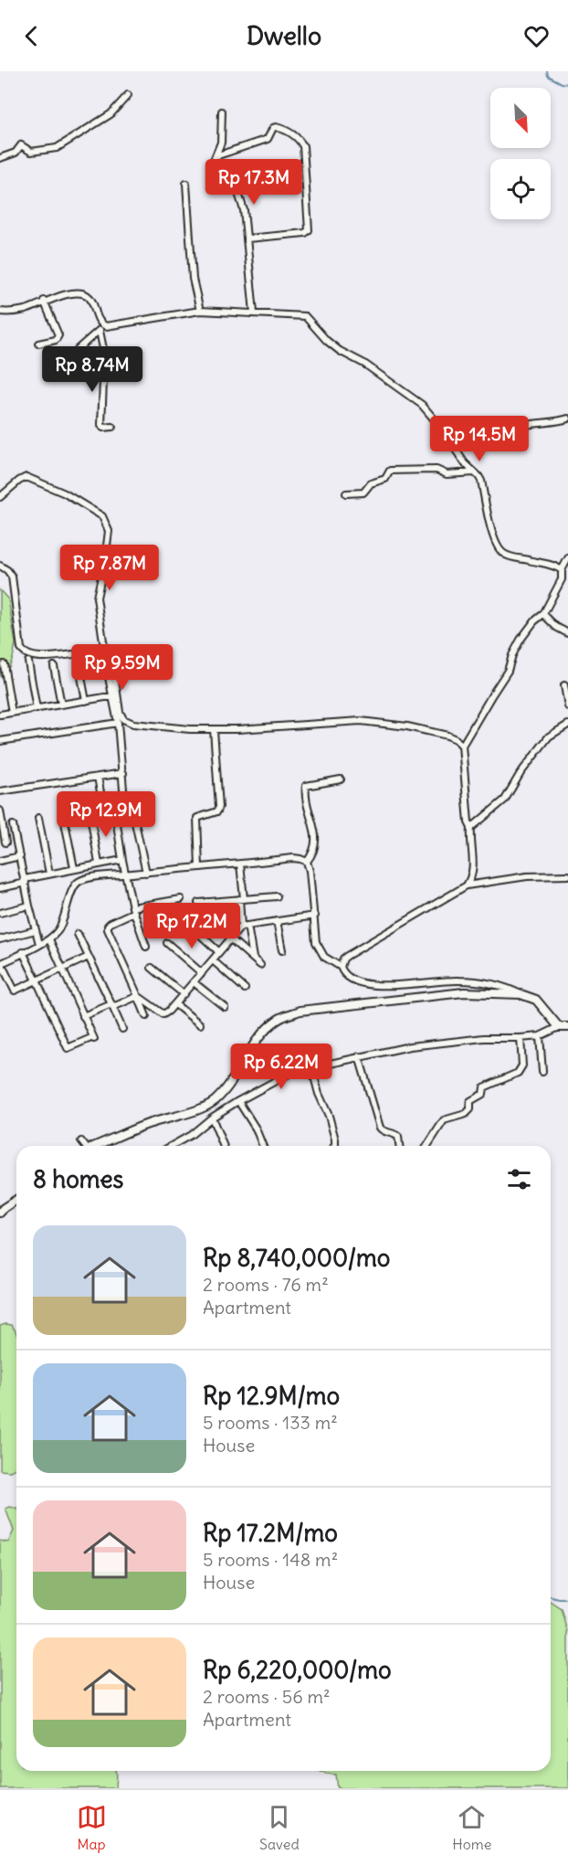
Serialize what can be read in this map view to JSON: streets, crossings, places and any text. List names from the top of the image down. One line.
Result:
{"north":"bottom right","page":{"header":"Dwello","price":["Rp 17.3M","Rp 8.74M","Rp 14.5M","Rp 7.87M","Rp 9.59M","Rp 12.9M","Rp 17.2M","Rp 6.22M"],"heading":"8 homes","list":[{"name":"Rp 8,740,000/mo","note":"2 rooms · 76 m² · Apartment"},{"name":"Rp 12.9M/mo","note":"5 rooms · 133 m² · House"},{"name":"Rp 17.2M/mo","note":"5 rooms · 148 m² · House"},{"name":"Rp 6,220,000/mo","note":"2 rooms · 56 m² · Apartment"}],"tabs":["Map","Saved","Home"]}}
